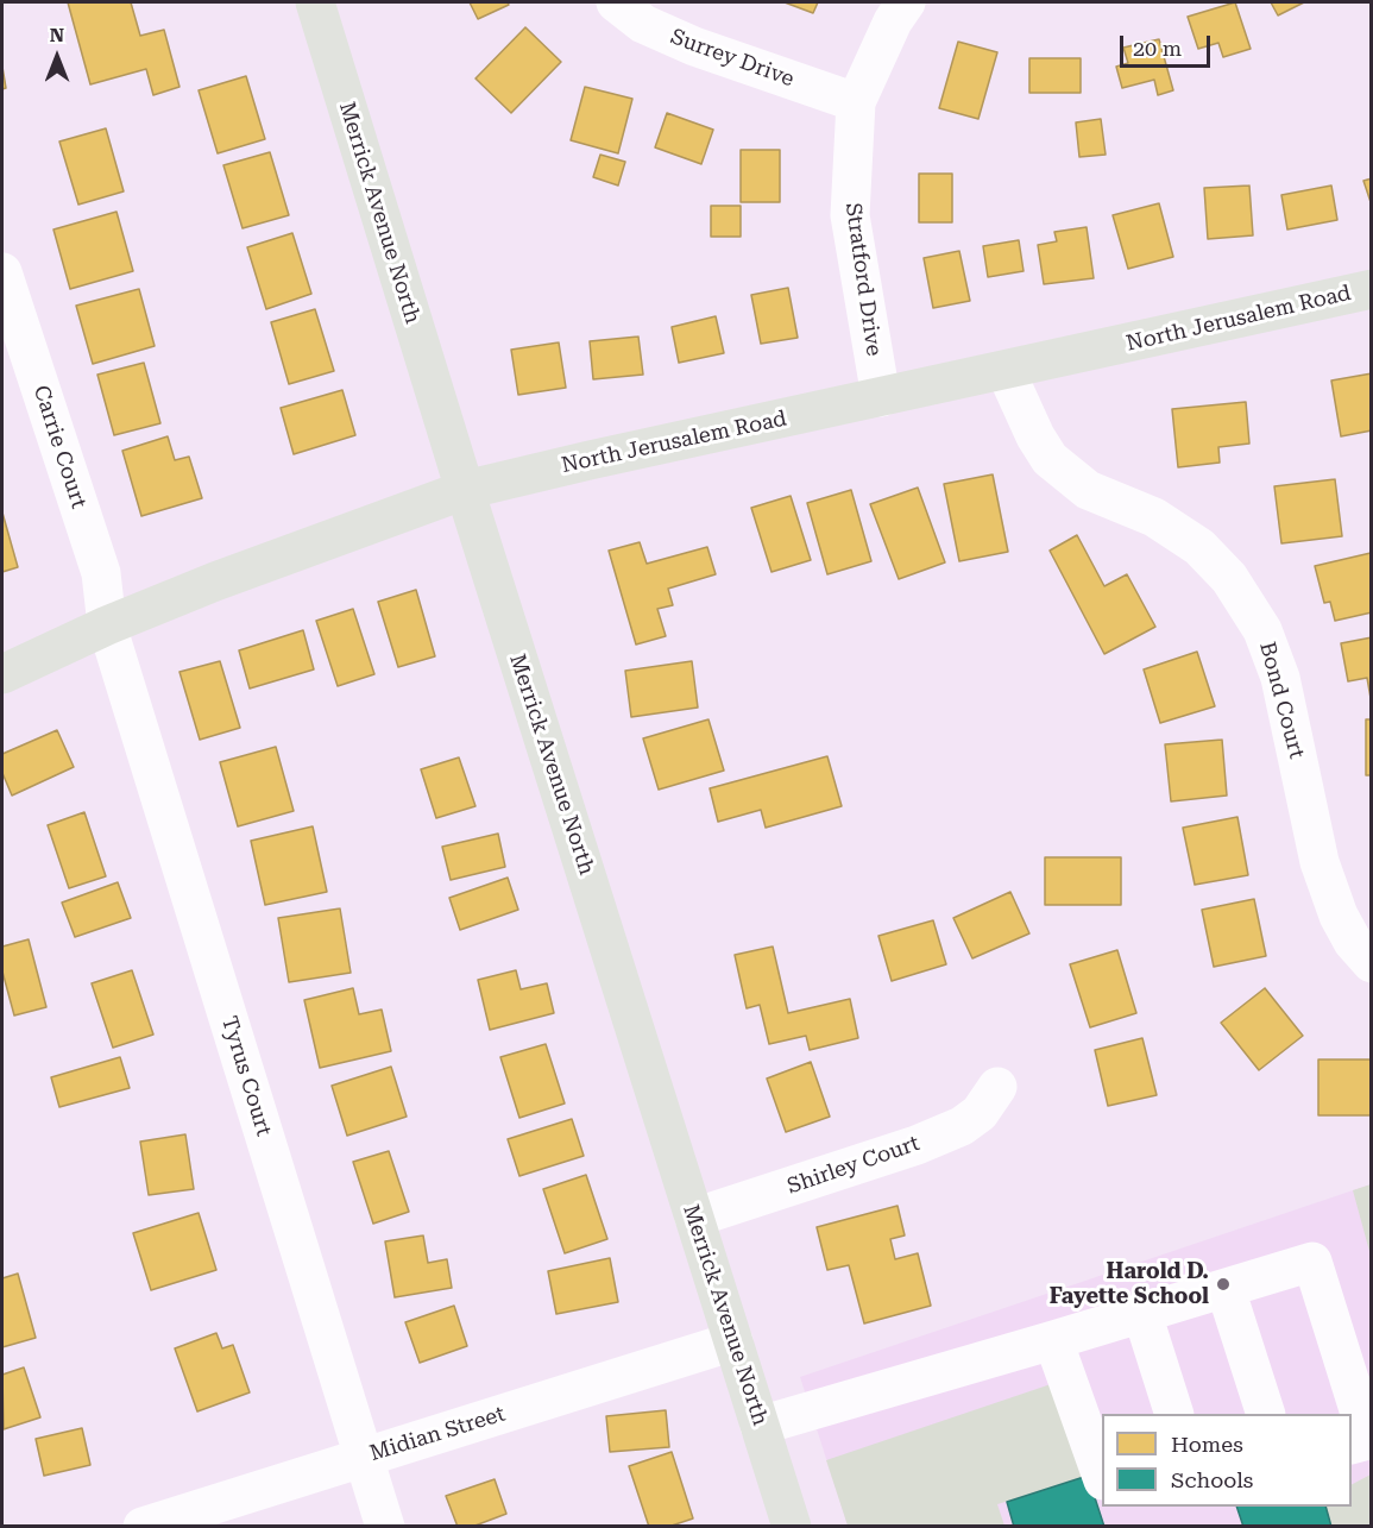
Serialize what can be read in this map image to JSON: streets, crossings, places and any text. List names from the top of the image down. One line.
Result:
{"streets":{"main road":["Merrick Avenue North","North Jerusalem Road"],"street":["Surrey Drive","Stratford Drive","Carrie Court","Bond Court","Tyrus Court","Shirley Court","Midian Street"]},"crossings":[["Surrey Drive","Stratford Drive"],["Merrick Avenue North","North Jerusalem Road"],["Merrick Avenue North","Shirley Court"],["Merrick Avenue North","Midian Street"],["Stratford Drive","North Jerusalem Road"],["North Jerusalem Road","Carrie Court"],["North Jerusalem Road","Bond Court"],["North Jerusalem Road","Tyrus Court"],["Carrie Court","Tyrus Court"],["Tyrus Court","Midian Street"]],"places":["Harold D. Fayette School"],"legend":["Homes","Schools"],"scale_bar":"20 m","north":"top"}
